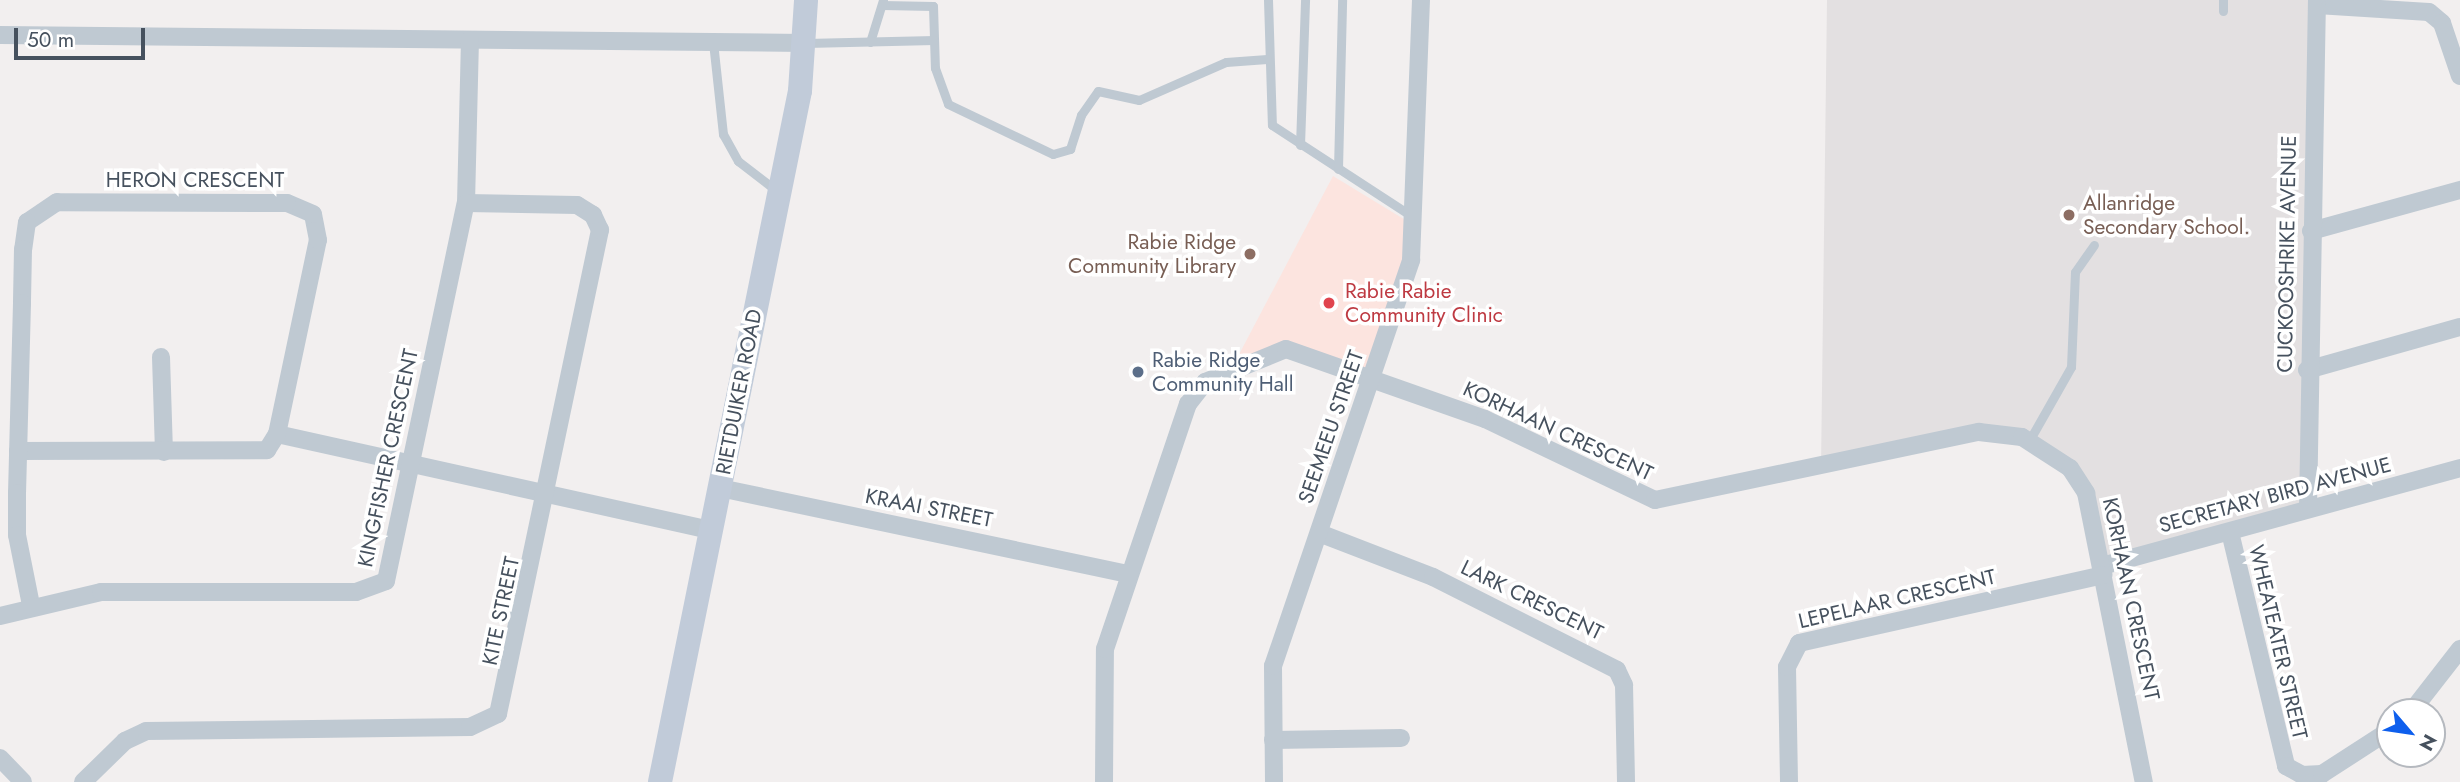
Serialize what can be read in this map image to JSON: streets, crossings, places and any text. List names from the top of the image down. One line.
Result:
{"streets":{"street":["HERON CRESCENT","CUCKOOSHRIKE AVENUE","RIETDUIKER ROAD","SEEMEEU STREET","KORHAAN CRESCENT","KINGFISHER CRESCENT","SECRETARY BIRD AVENUE","KRAAI STREET","LEPELAAR CRESCENT","LARK CRESCENT","KITE STREET","WHEATEATER STREET"]},"crossings":[["HERON CRESCENT","KINGFISHER CRESCENT"],["CUCKOOSHRIKE AVENUE","SECRETARY BIRD AVENUE"],["RIETDUIKER ROAD","KRAAI STREET"],["SEEMEEU STREET","KORHAAN CRESCENT"],["SEEMEEU STREET","LARK CRESCENT"],["KORHAAN CRESCENT","SECRETARY BIRD AVENUE"],["KORHAAN CRESCENT","KRAAI STREET"],["KORHAAN CRESCENT","LEPELAAR CRESCENT"],["KINGFISHER CRESCENT","KITE STREET"],["SECRETARY BIRD AVENUE","LEPELAAR CRESCENT"],["SECRETARY BIRD AVENUE","WHEATEATER STREET"]],"places":["Allanridge Secondary School.","Rabie Ridge Community Library","Rabie Rabie Community Clinic","Rabie Ridge Community Hall"],"scale_bar":"50 m","north":"bottom right"}
